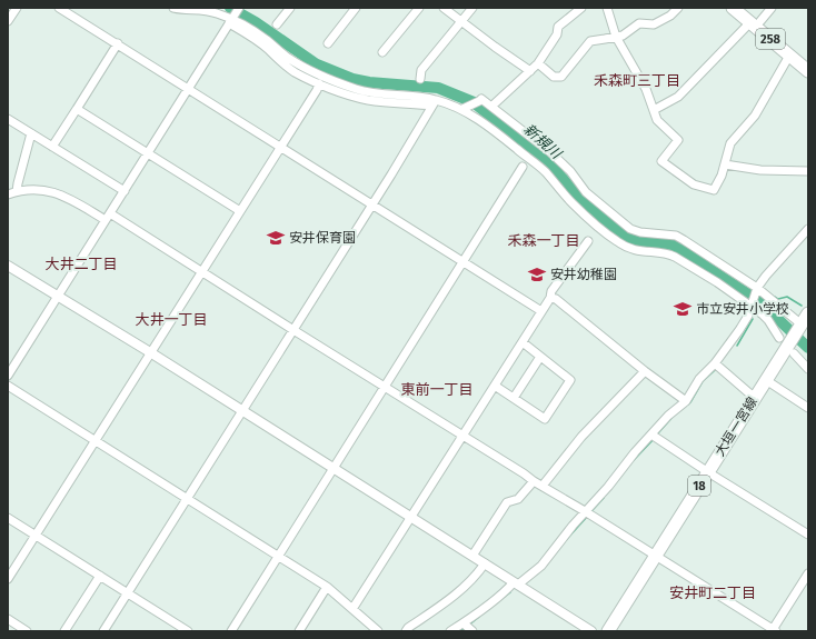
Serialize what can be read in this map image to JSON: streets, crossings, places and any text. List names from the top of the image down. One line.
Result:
{"streets":{"main road":["258","大垣一宮線","18"]},"districts":["禾森町三丁目","禾森一丁目","大井二丁目","大井一丁目","東前一丁目","安井町二丁目"],"water":["新規川"],"places":{"school or university":["安井保育園","安井幼稚園","市立安井小学校"]}}
